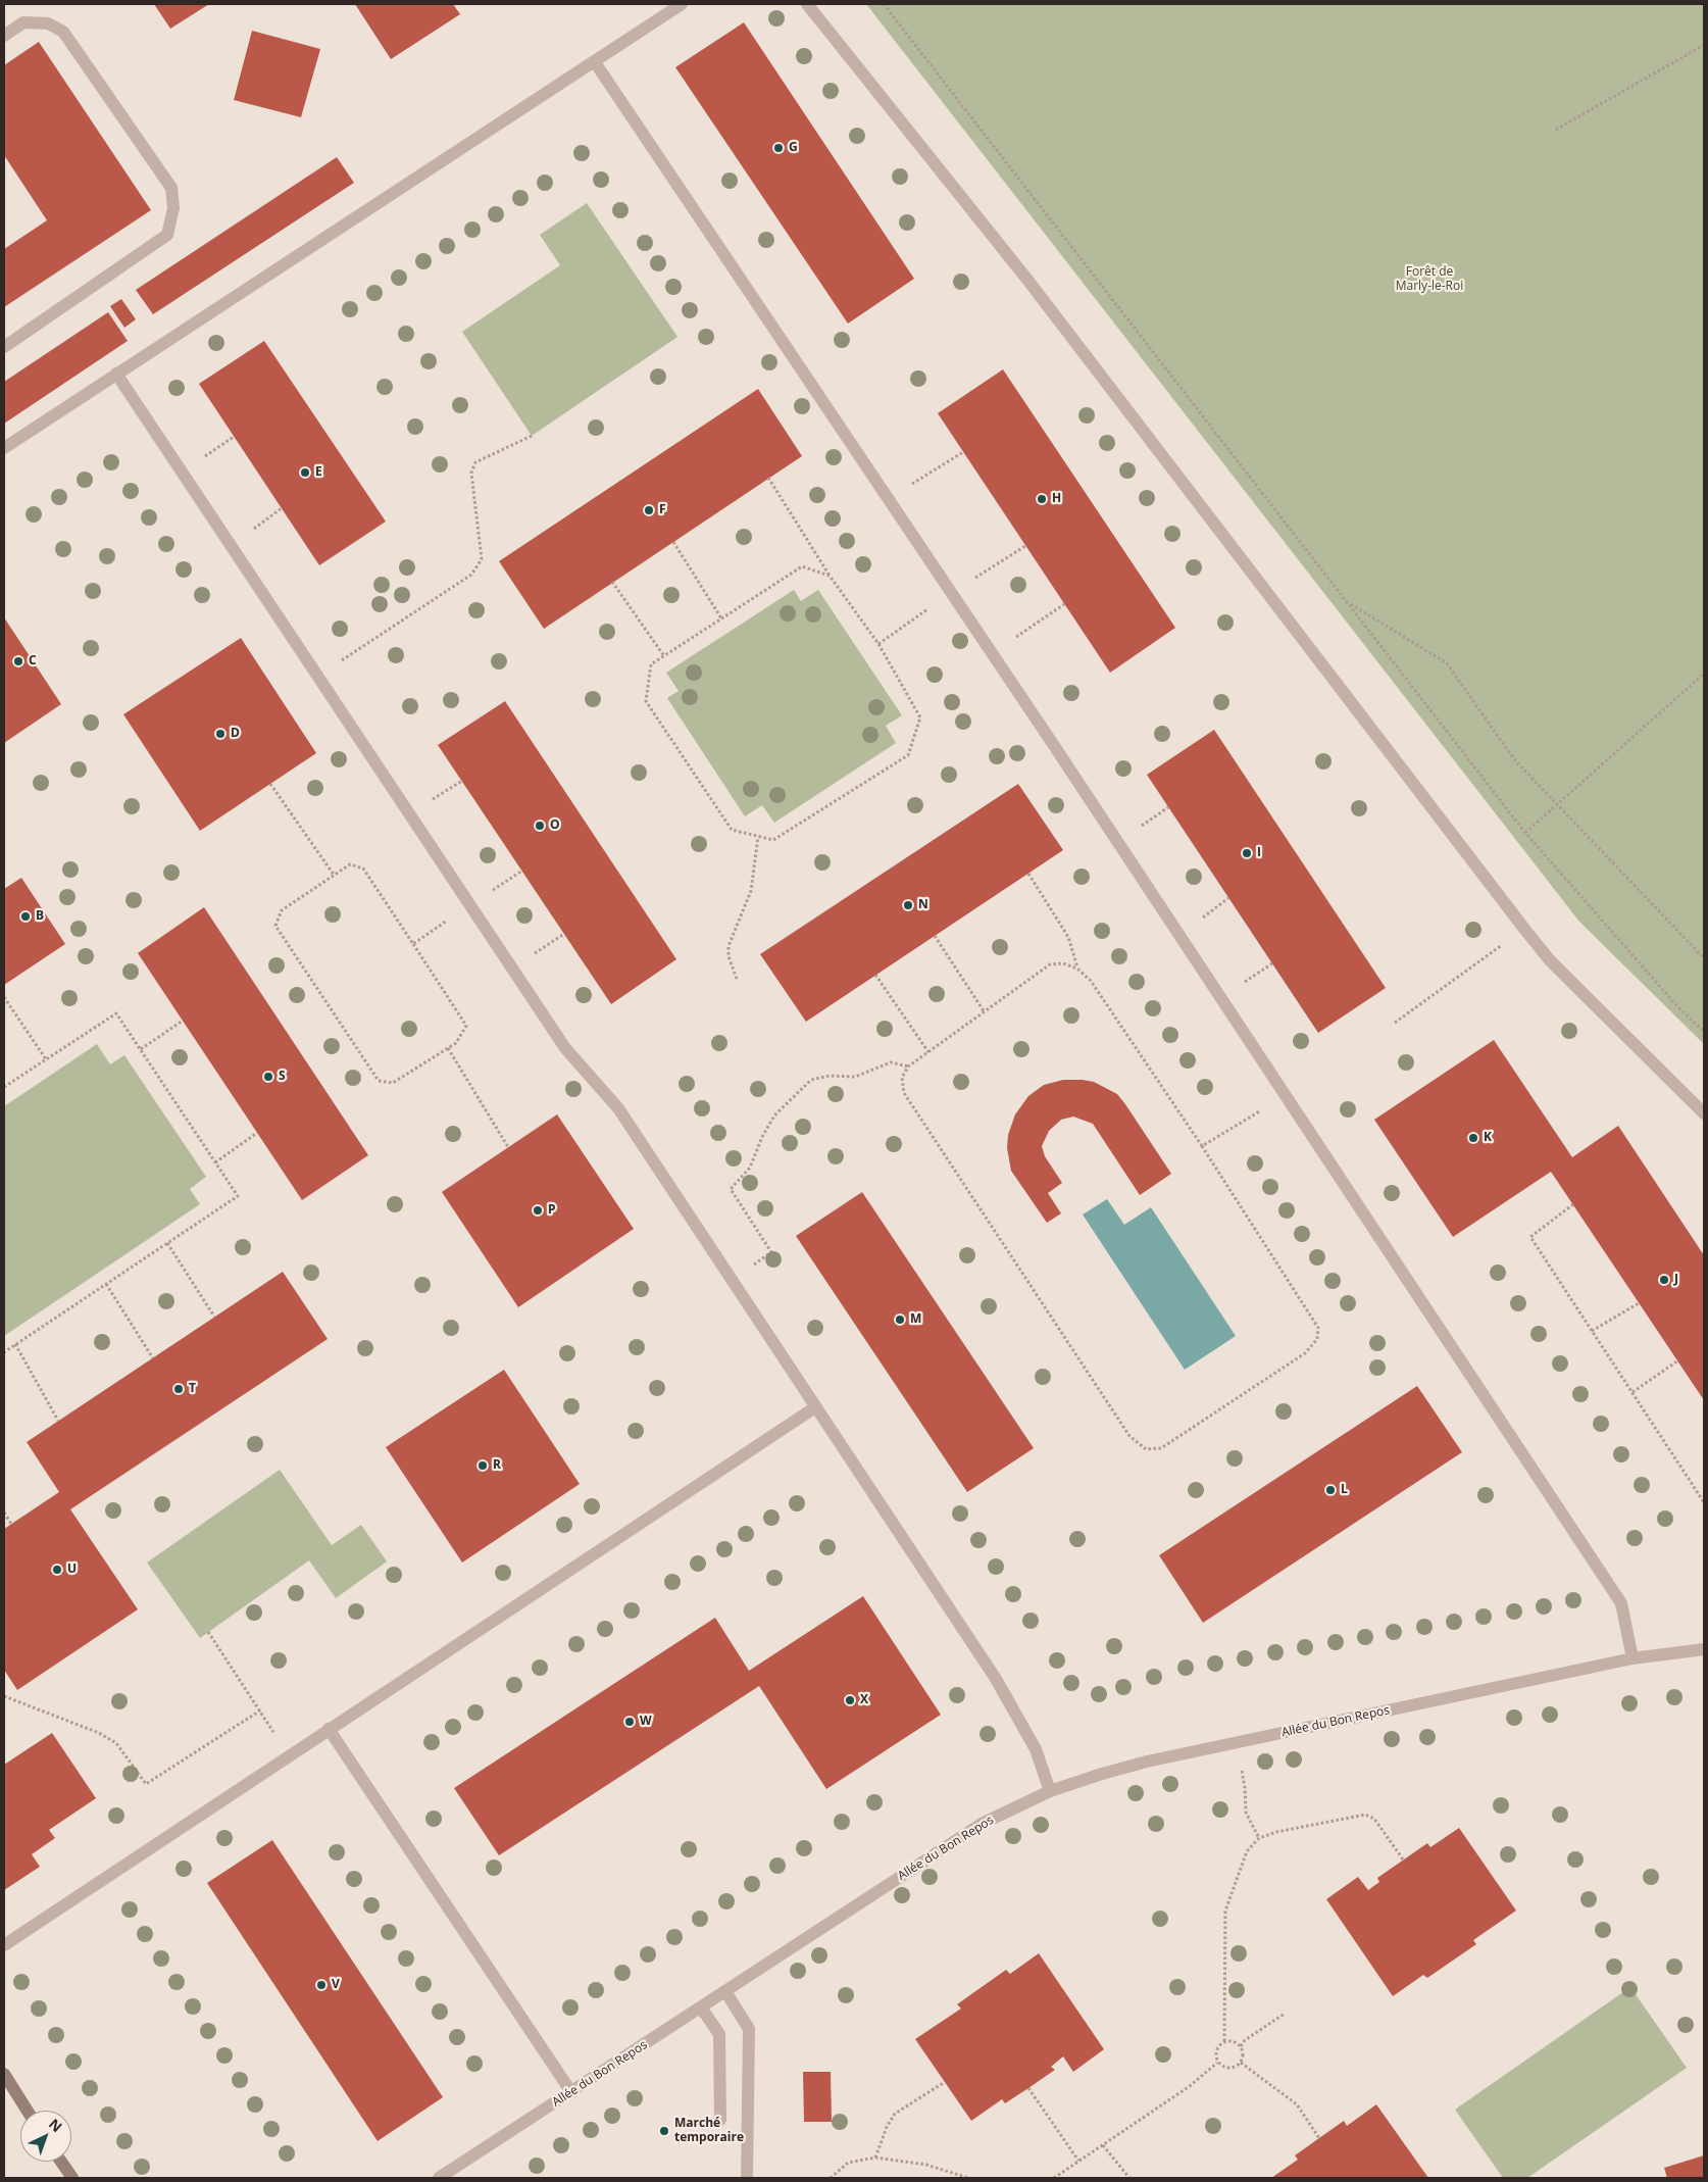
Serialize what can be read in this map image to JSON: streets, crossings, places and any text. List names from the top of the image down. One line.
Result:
{"streets":{"street":["Allée du Bon Repos"]},"parks":["Forêt de Marly-le-Roi"],"places":["G","E","H","F","C","D","O","I","N","B","S","K","P","J","M","T","R","L","U","X","W","V","Marché temporaire"],"north":"top right"}
